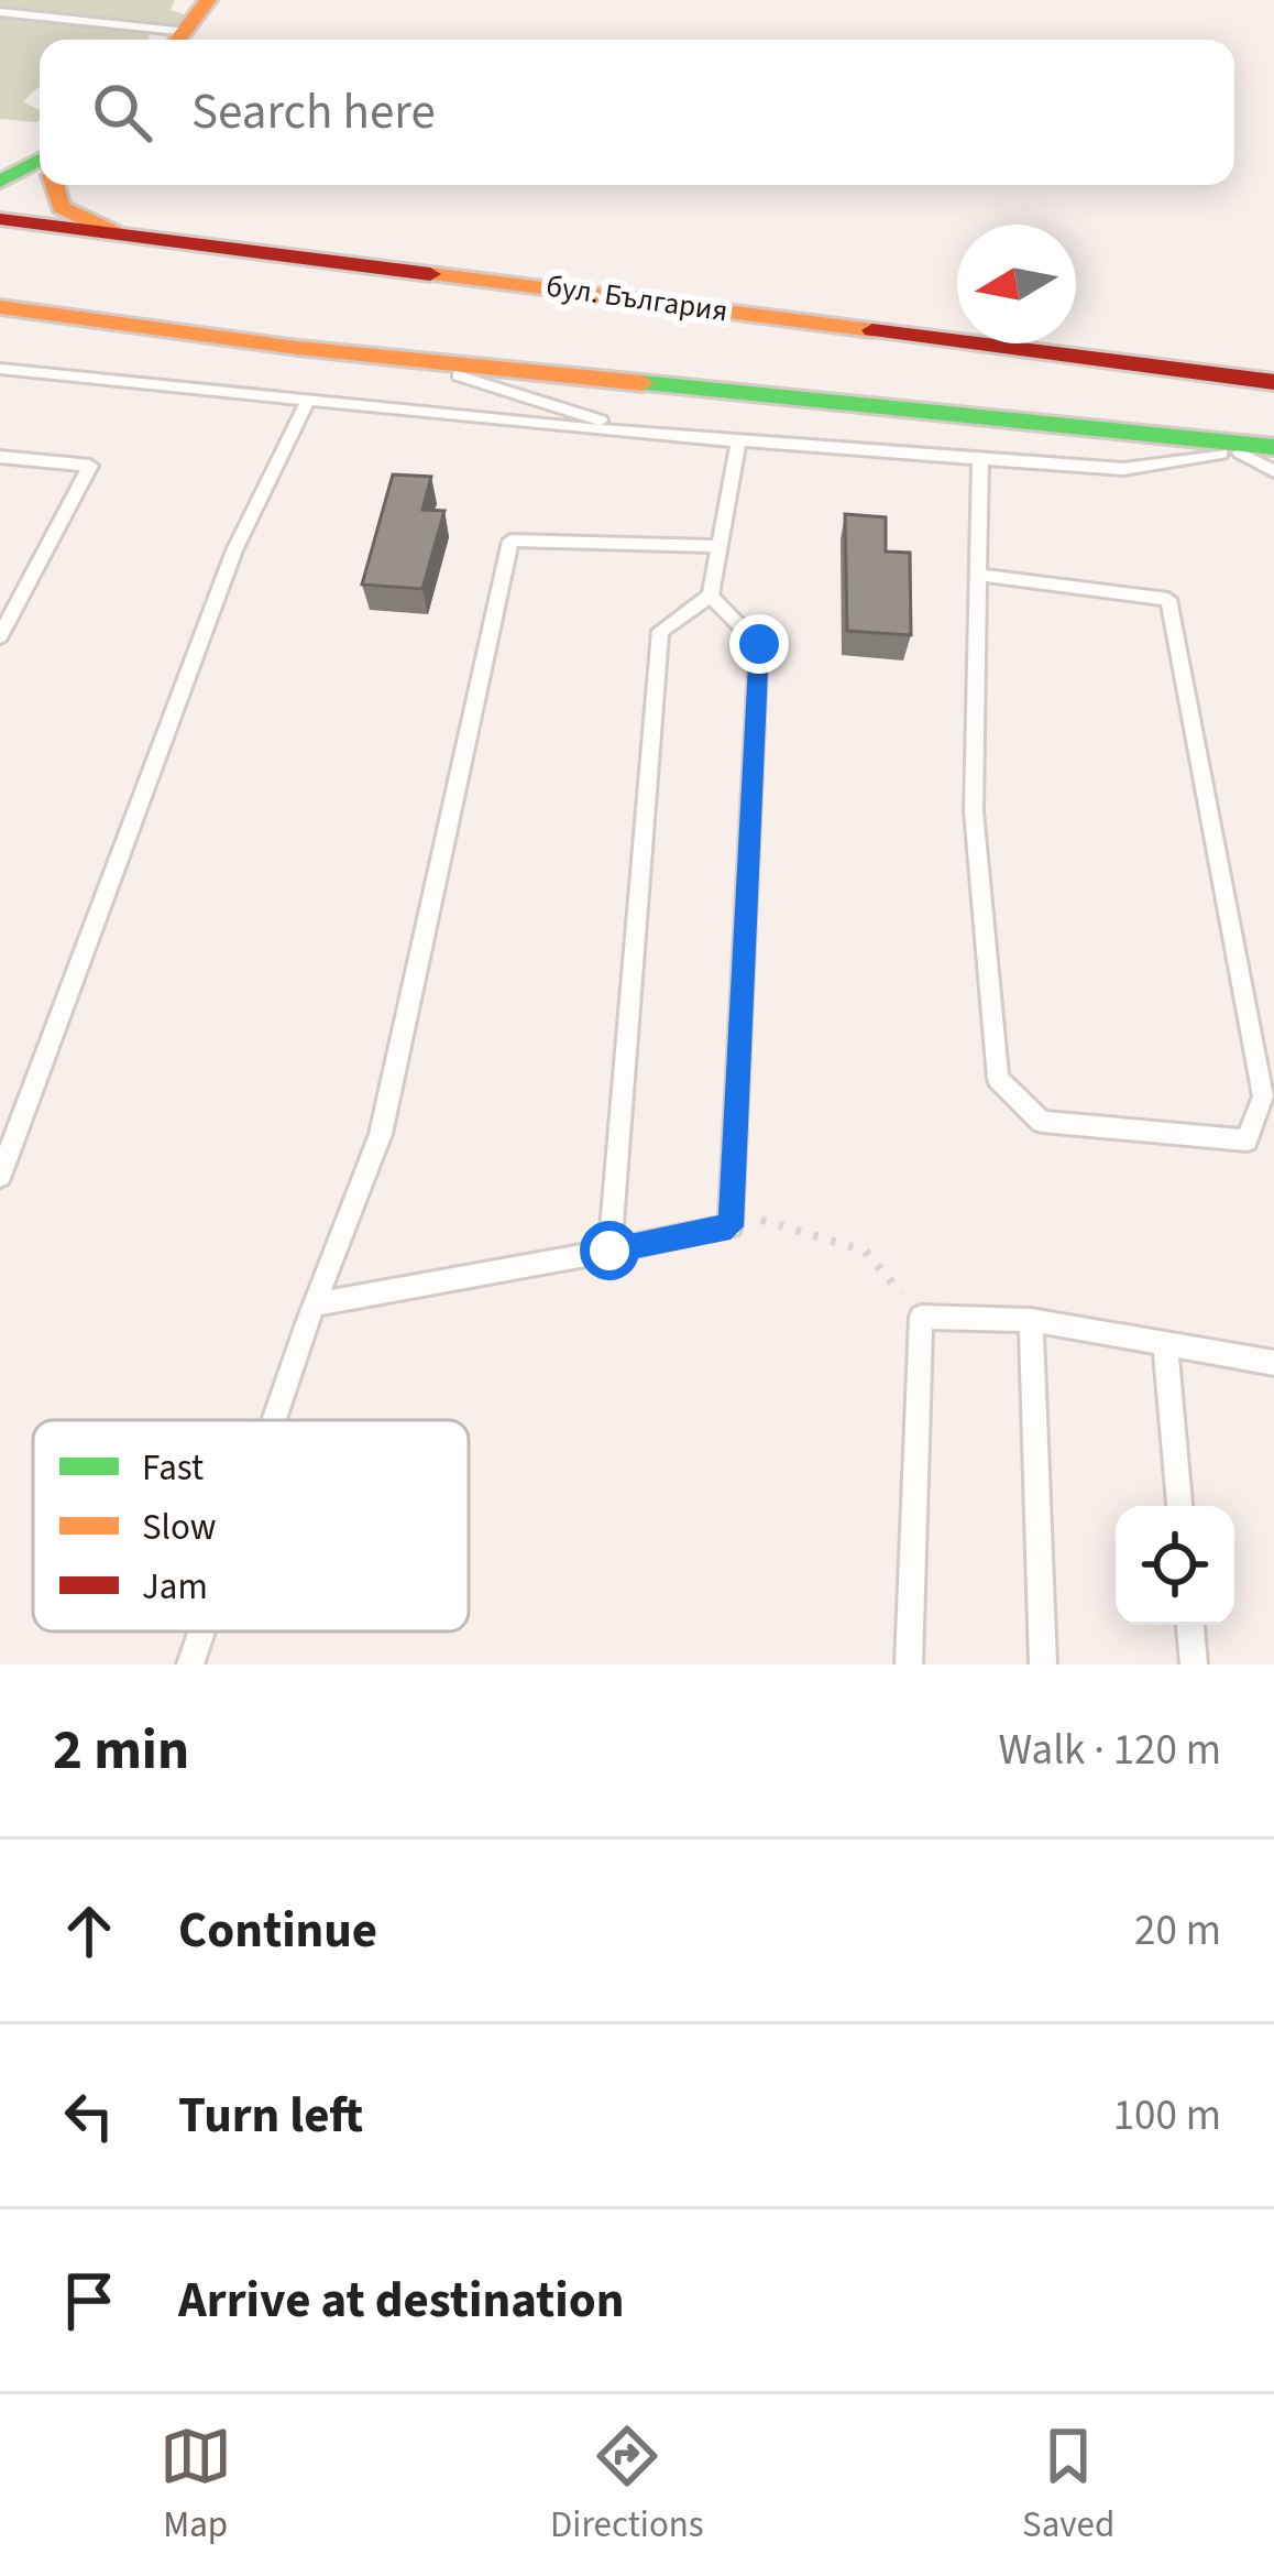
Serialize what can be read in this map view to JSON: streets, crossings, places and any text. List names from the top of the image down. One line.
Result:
{"streets":{"main road":["бул. България"]},"legend":["Fast","Slow","Jam"],"north":"left","page":{"search":"Search here","heading":["2 min","Walk · 120 m"],"list":[["Continue","20 m"],["Turn left","100 m"],"Arrive at destination"],"nav":["Map","Directions","Saved"]}}
